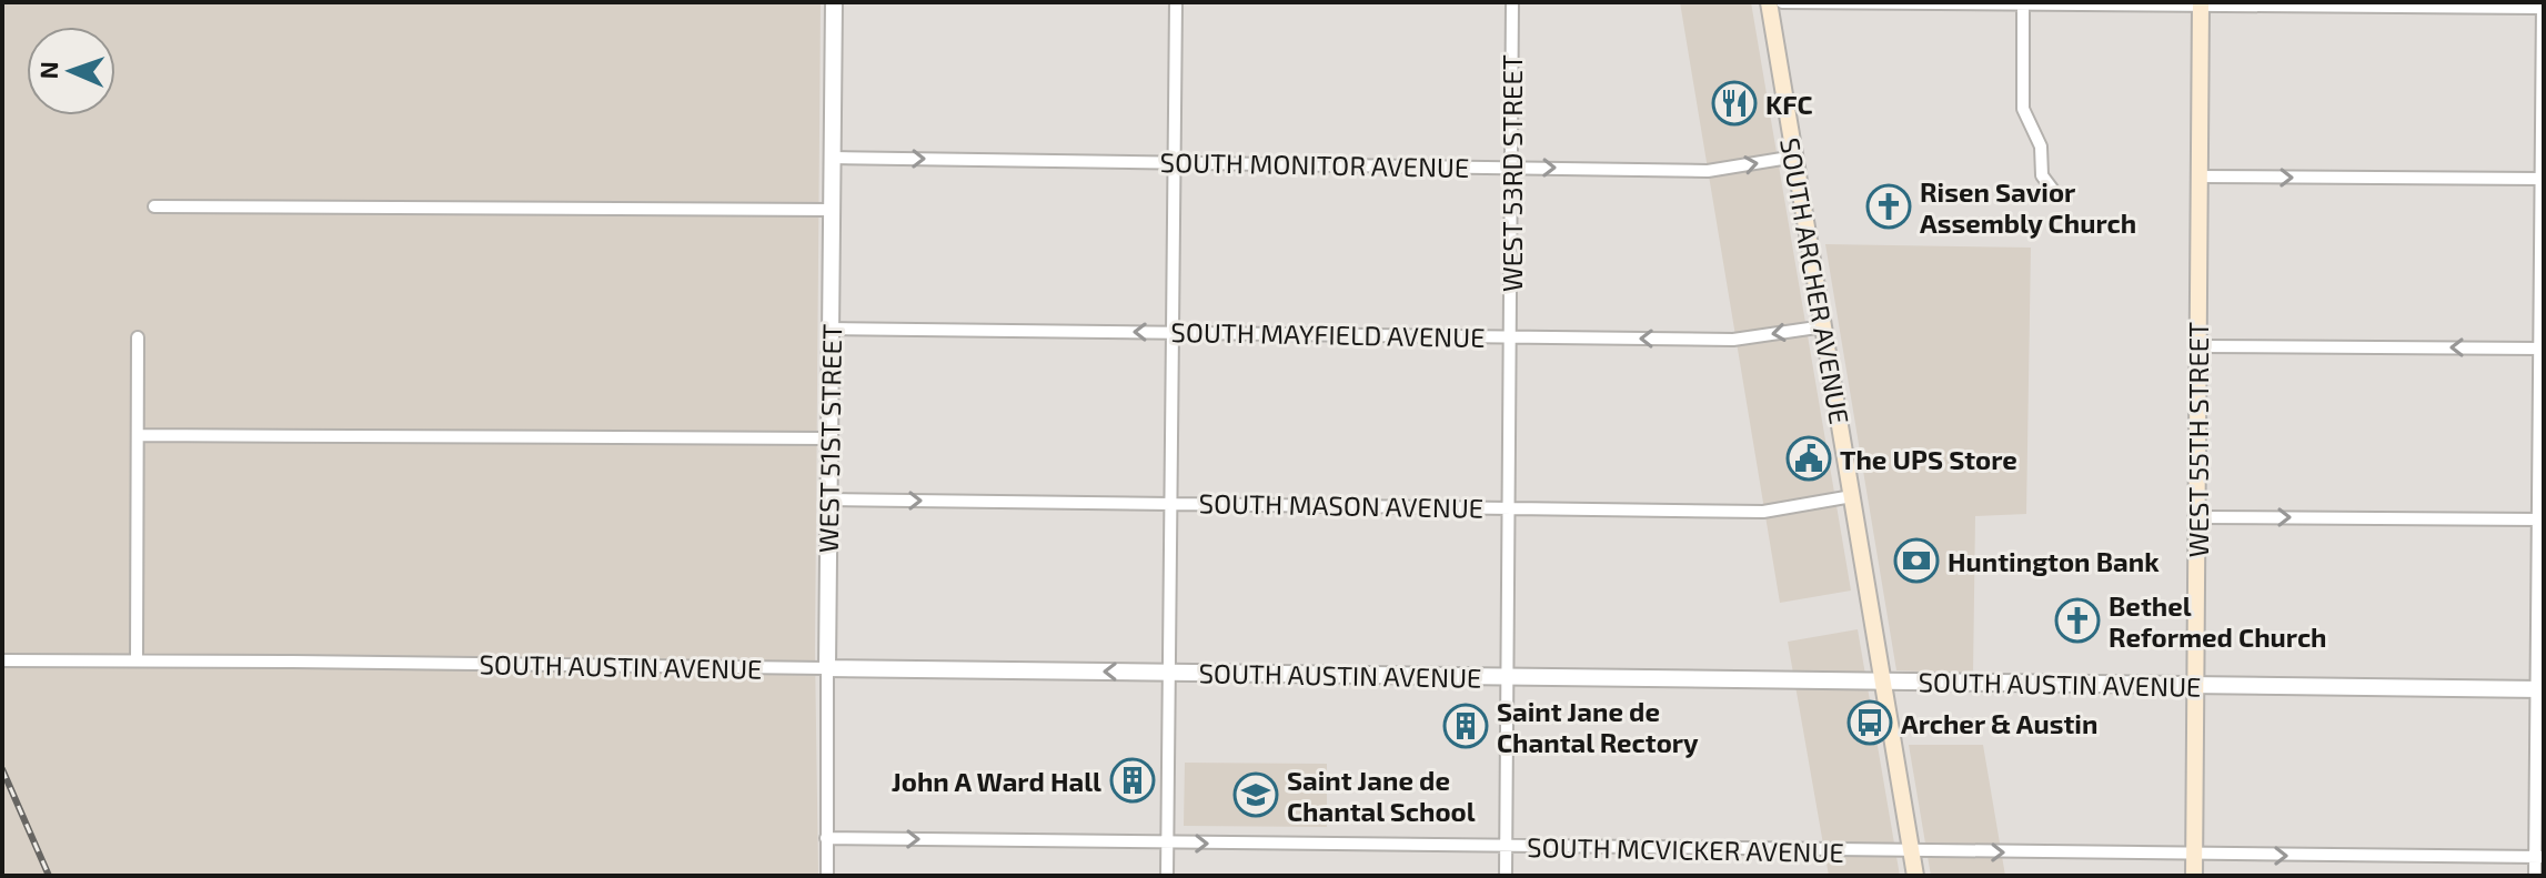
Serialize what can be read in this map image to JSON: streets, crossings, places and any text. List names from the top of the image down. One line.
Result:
{"streets":{"main road":["SOUTH ARCHER AVENUE","WEST 55TH STREET"],"street":["SOUTH MONITOR AVENUE","WEST 53RD STREET","SOUTH MAYFIELD AVENUE","WEST 51ST STREET","SOUTH MASON AVENUE","SOUTH AUSTIN AVENUE","SOUTH MCVICKER AVENUE"]},"crossings":[["SOUTH MONITOR AVENUE","WEST 53RD STREET"],["SOUTH MONITOR AVENUE","SOUTH ARCHER AVENUE"],["SOUTH MONITOR AVENUE","WEST 51ST STREET"],["WEST 53RD STREET","SOUTH MAYFIELD AVENUE"],["WEST 53RD STREET","SOUTH MASON AVENUE"],["WEST 53RD STREET","SOUTH AUSTIN AVENUE"],["WEST 53RD STREET","SOUTH MCVICKER AVENUE"],["SOUTH ARCHER AVENUE","SOUTH MAYFIELD AVENUE"],["SOUTH ARCHER AVENUE","SOUTH MASON AVENUE"],["SOUTH ARCHER AVENUE","SOUTH AUSTIN AVENUE"],["SOUTH ARCHER AVENUE","SOUTH MCVICKER AVENUE"],["SOUTH MAYFIELD AVENUE","WEST 51ST STREET"],["WEST 51ST STREET","SOUTH MASON AVENUE"],["WEST 51ST STREET","SOUTH AUSTIN AVENUE"],["WEST 51ST STREET","SOUTH MCVICKER AVENUE"],["WEST 55TH STREET","SOUTH AUSTIN AVENUE"],["WEST 55TH STREET","SOUTH MCVICKER AVENUE"]],"one_way":["SOUTH MONITOR AVENUE","SOUTH MAYFIELD AVENUE","SOUTH MCVICKER AVENUE"],"places":{"restaurant":["KFC"],"church":["Risen Savior Assembly Church","Bethel Reformed Church"],"public building":["The UPS Store"],"bank":["Huntington Bank"],"bus stop":["Archer & Austin"],"building":["Saint Jane de Chantal Rectory","John A Ward Hall"],"school or university":["Saint Jane de Chantal School"]},"north":"left"}
